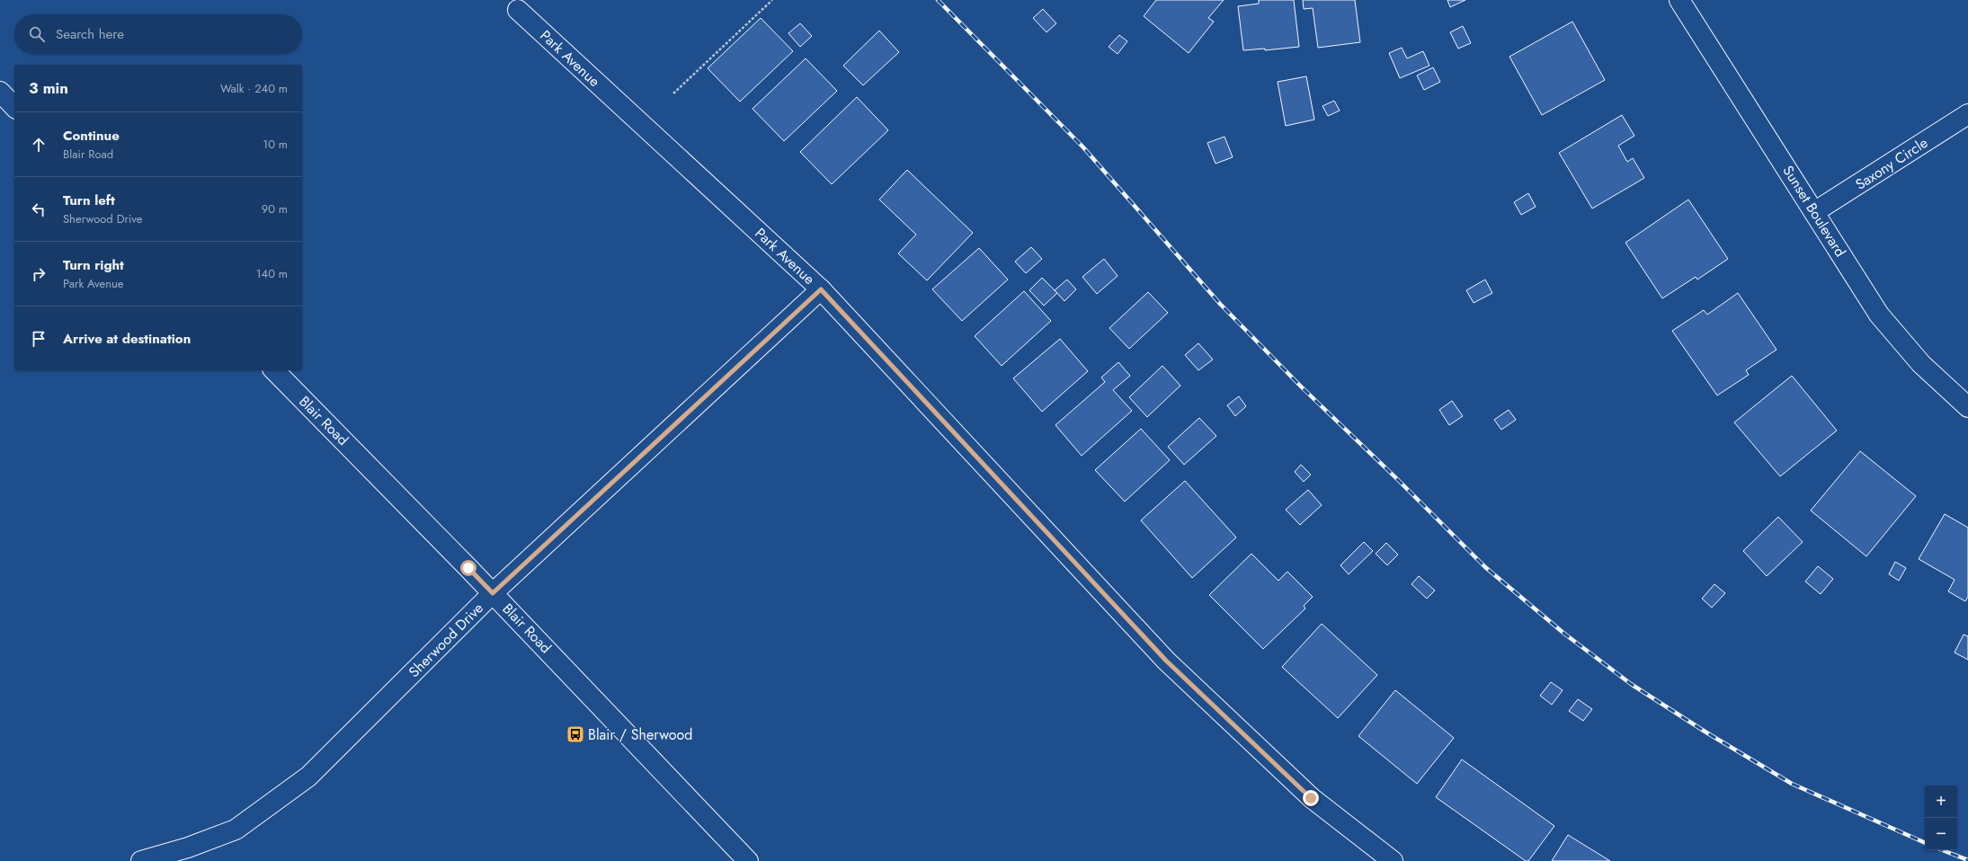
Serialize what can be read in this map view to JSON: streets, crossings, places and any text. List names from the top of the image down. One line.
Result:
{"streets":{"street":["Park Avenue","Saxony Circle","Sunset Boulevard","Blair Road","Sherwood Drive"]},"crossings":[["Park Avenue","Sherwood Drive"],["Saxony Circle","Sunset Boulevard"],["Blair Road","Sherwood Drive"]],"places":{"bus stop":["Blair / Sherwood"]},"page":{"search":"Search here","heading":["3 min","Walk · 240 m"],"list":[["Continue","Blair Road","10 m"],["Turn left","Sherwood Drive","90 m"],["Turn right","Park Avenue","140 m"],"Arrive at destination"],"map_buttons":["+","−"]}}
